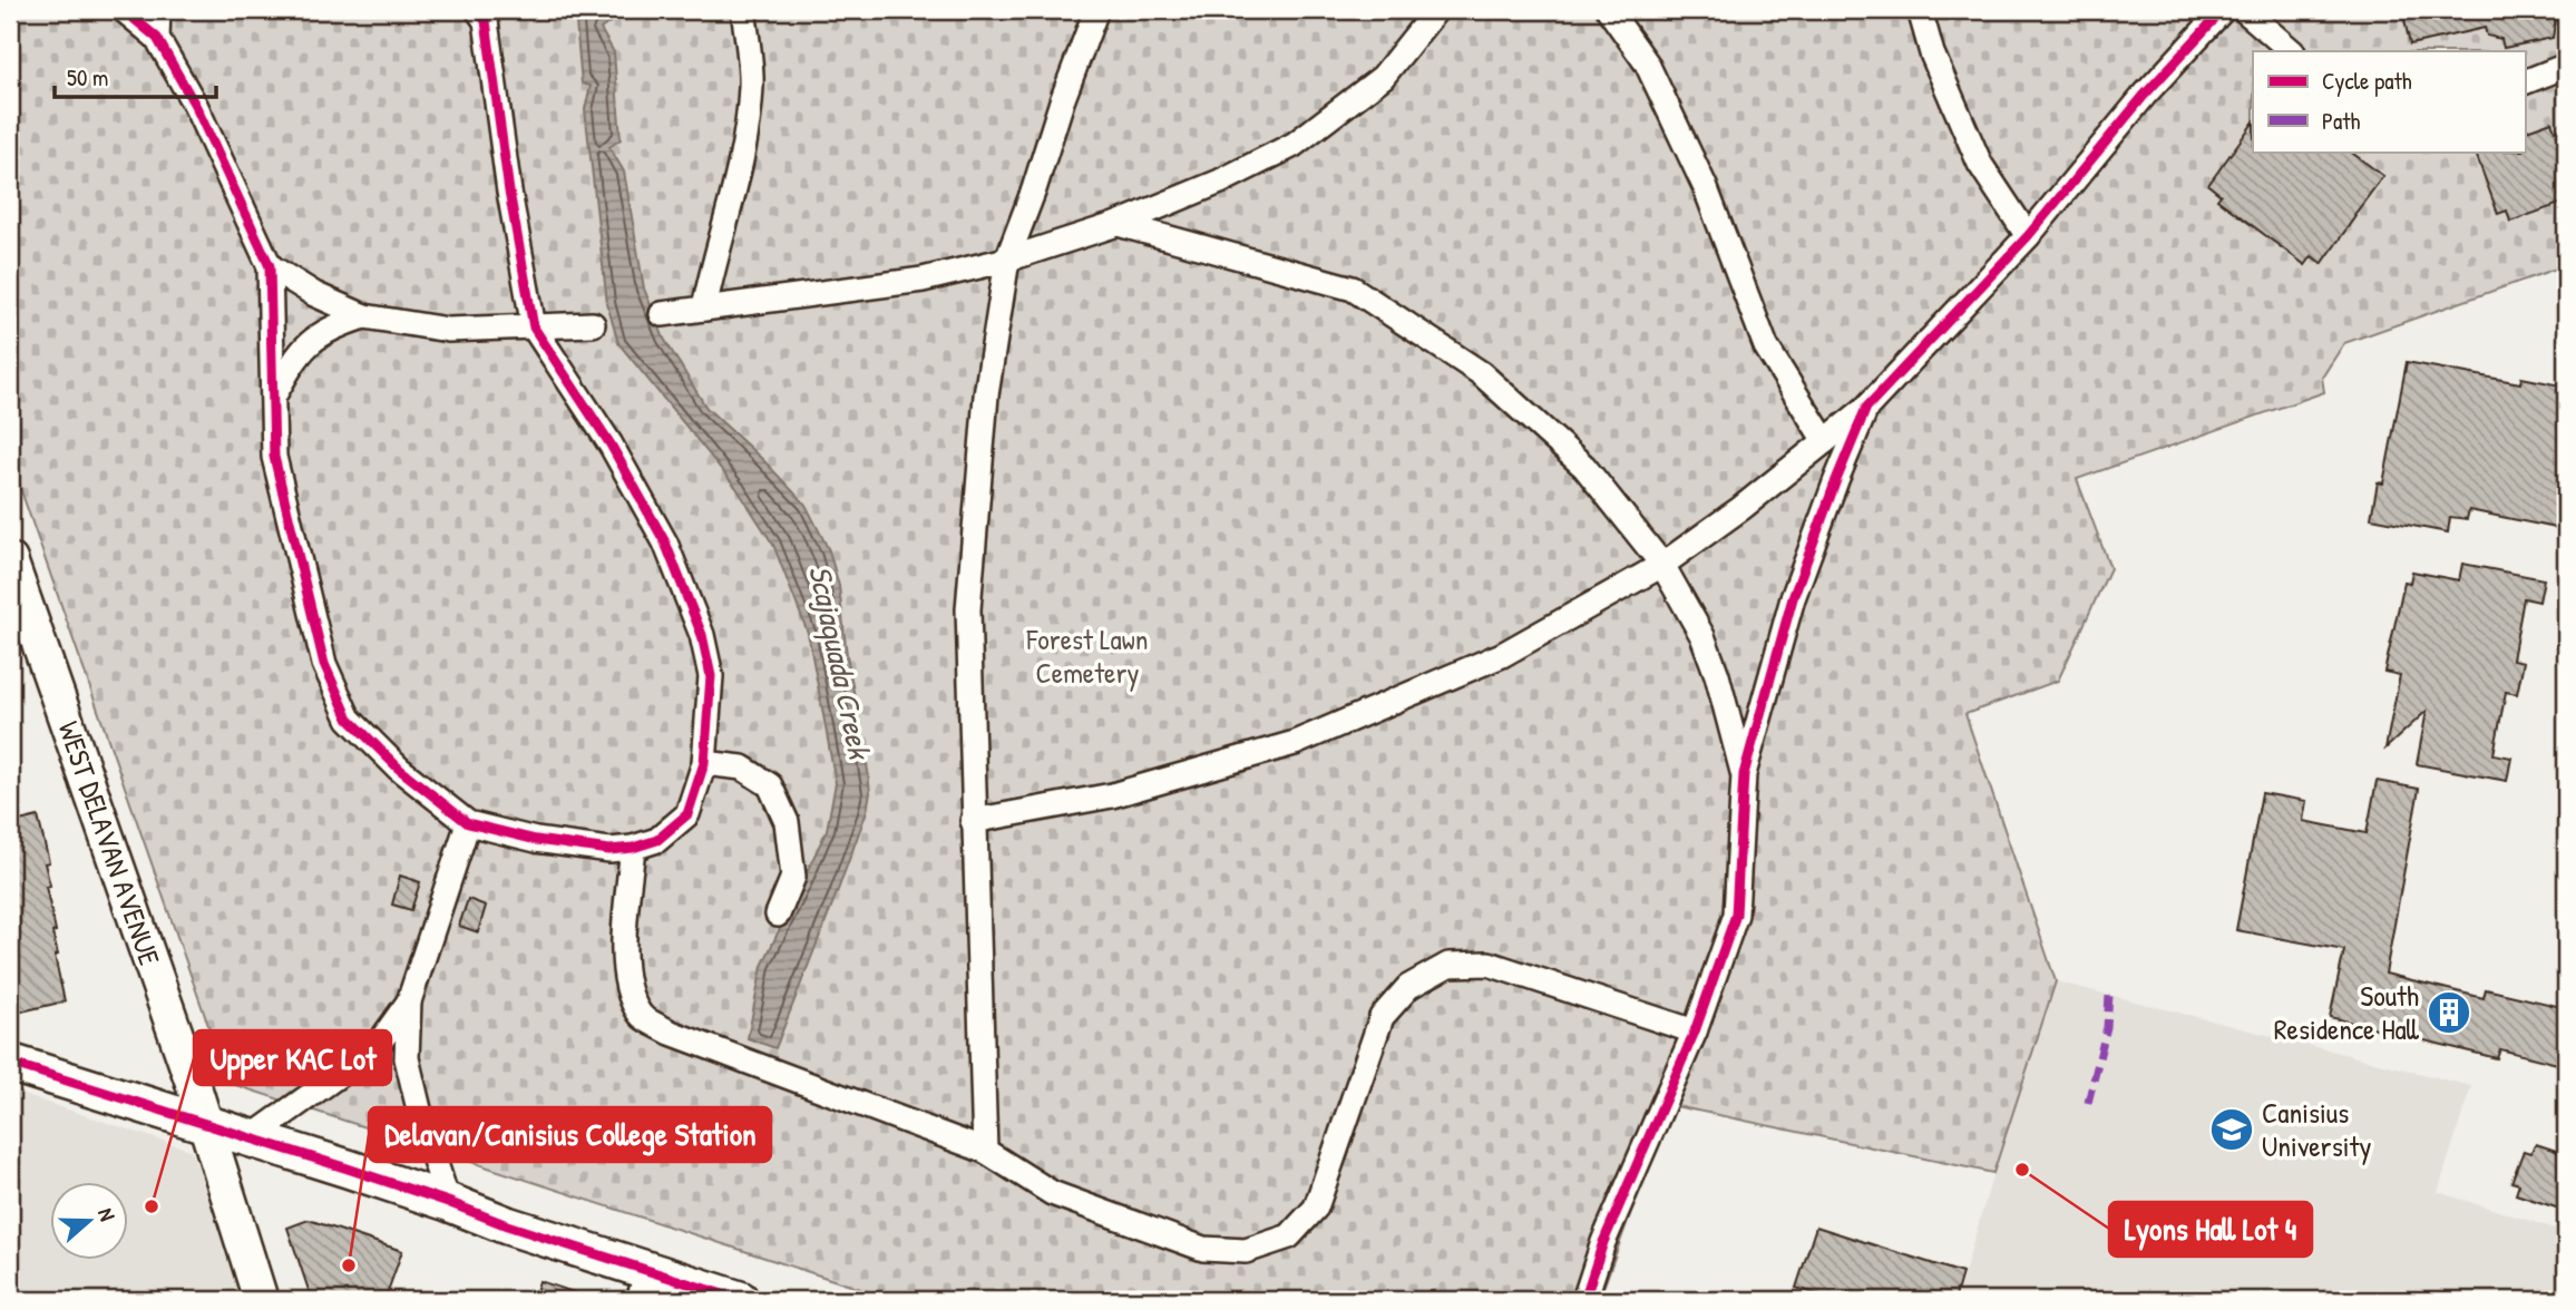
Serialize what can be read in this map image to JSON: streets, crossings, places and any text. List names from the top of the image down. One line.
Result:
{"streets":{"street":["WEST DELAVAN AVENUE"]},"water":["Scajaquada Creek"],"parks":["Forest Lawn Cemetery"],"places":{"building":["South Residence Hall"],"school or university":["Canisius University"],"other":["Lyons Hall Lot 4","Upper KAC Lot","Delavan/Canisius College Station"]},"legend":["Cycle path","Path"],"scale_bar":"50 m","north":"right"}
